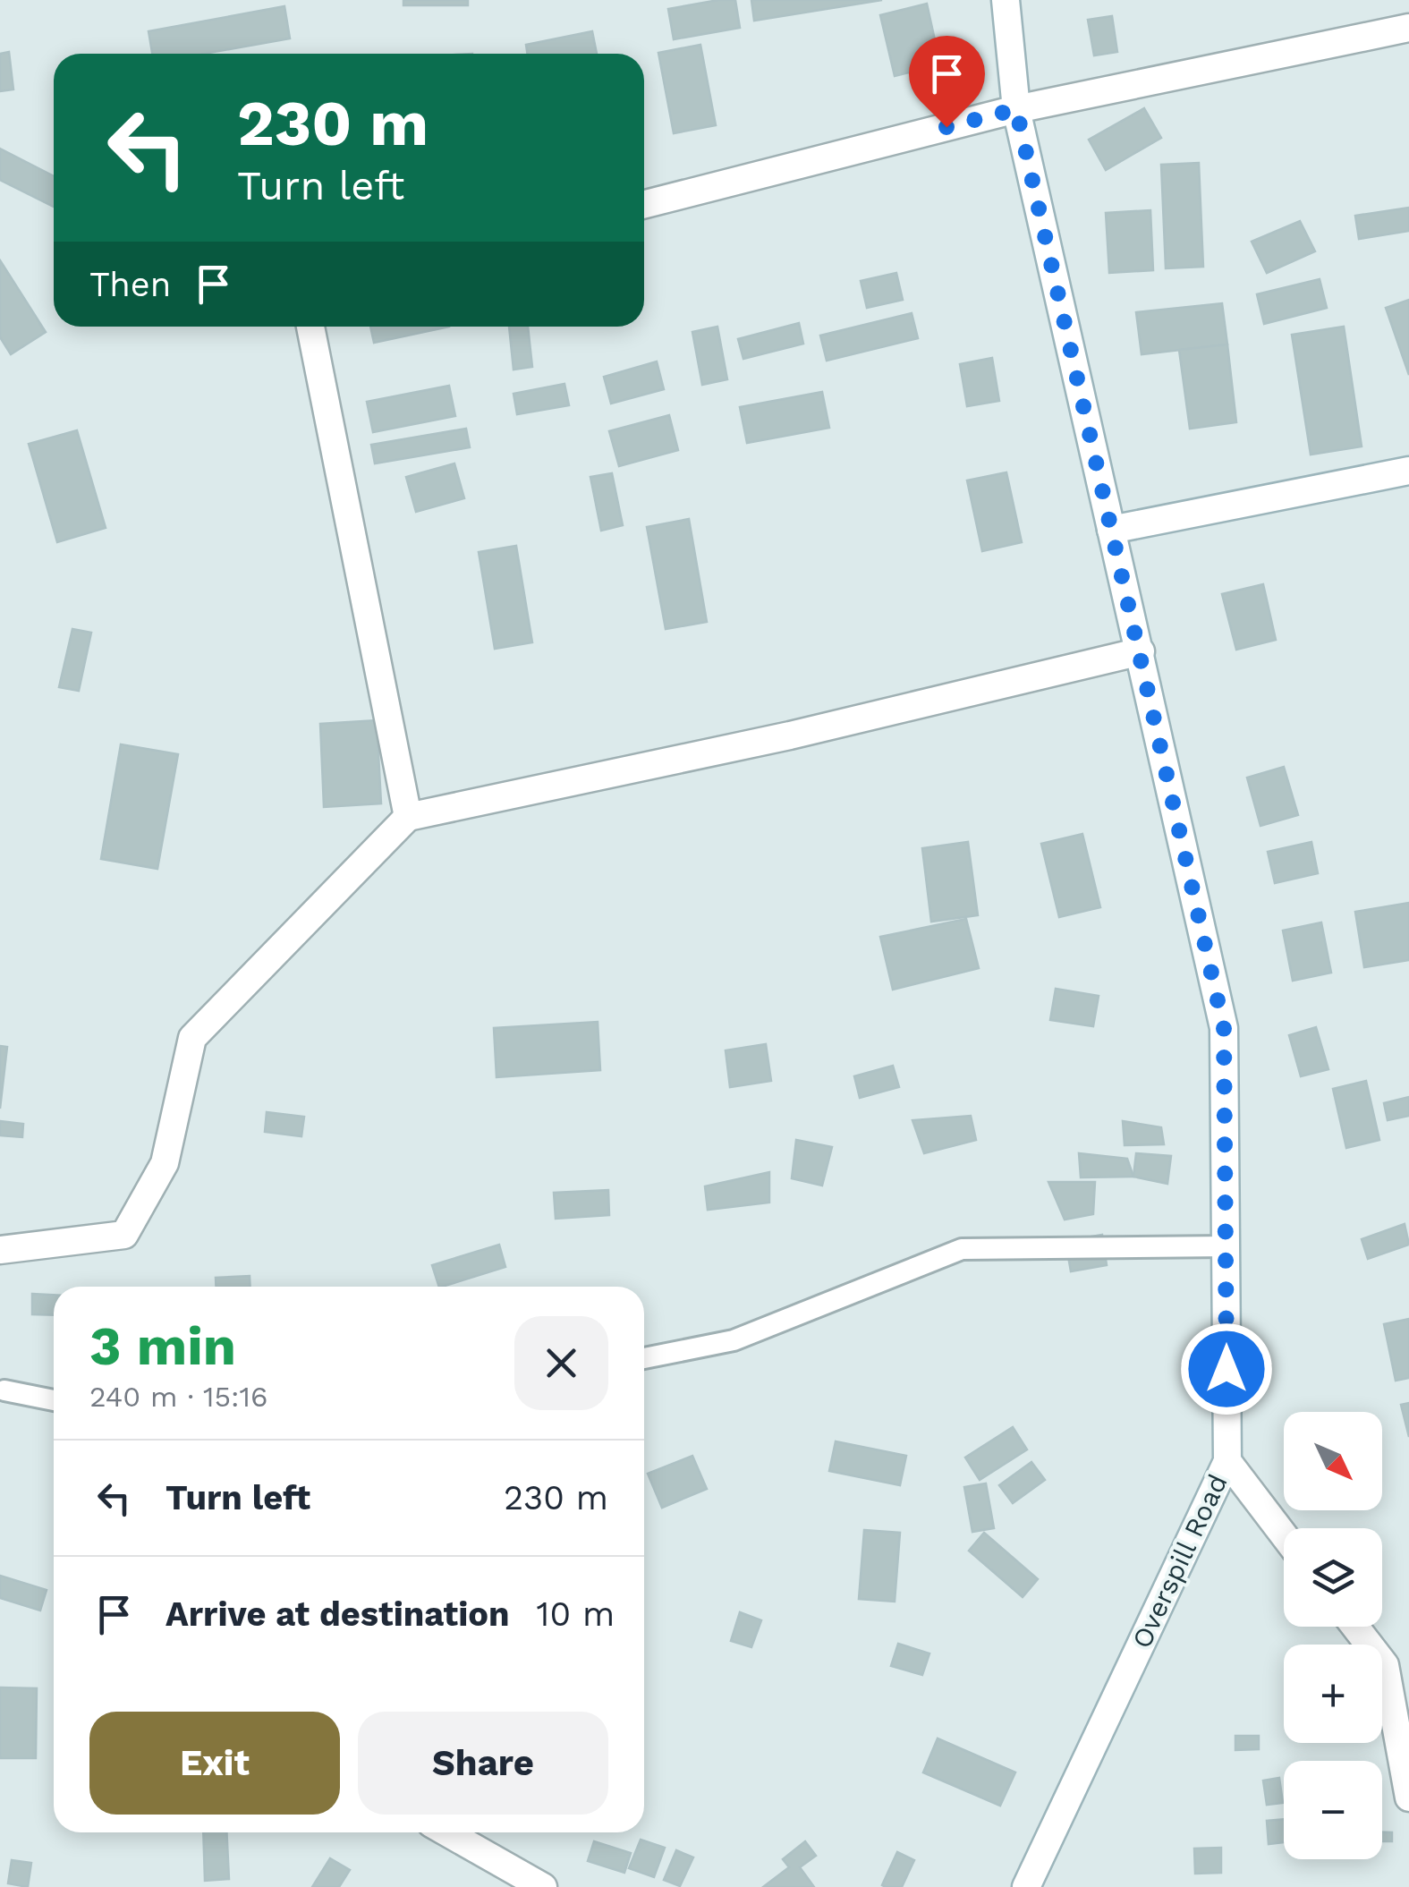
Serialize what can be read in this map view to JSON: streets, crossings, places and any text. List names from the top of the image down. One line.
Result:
{"streets":{"street":["Overspill Road"]},"north":"bottom right","page":{"turn":["230 m","Turn left"],"then":"Then","heading":["3 min","240 m · 15:16"],"map_buttons":["+","−"],"list":[{"name":"Turn left","value":"230 m"},{"name":"Arrive at destination","value":"10 m"}],"buttons":["Exit","Share"]}}
